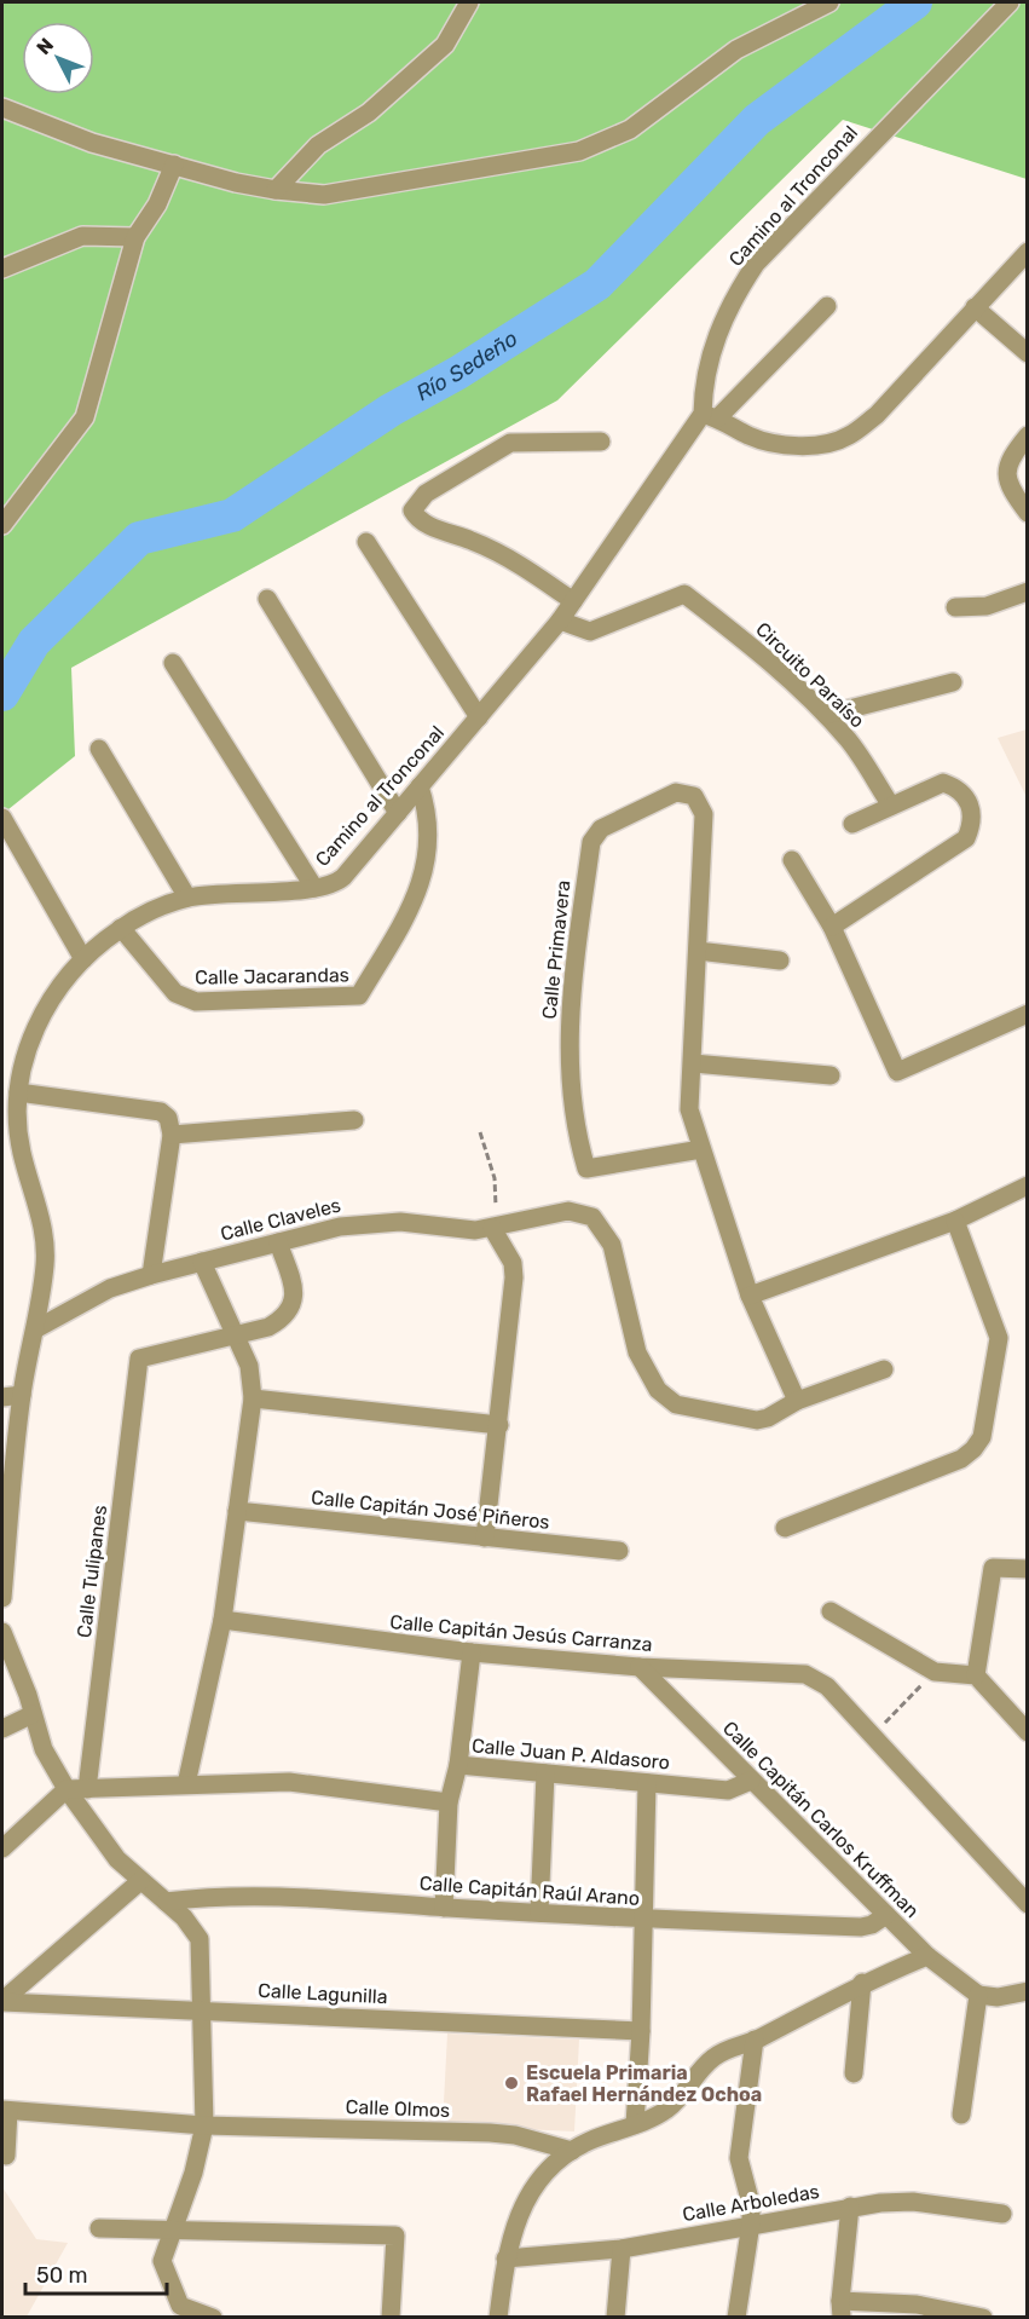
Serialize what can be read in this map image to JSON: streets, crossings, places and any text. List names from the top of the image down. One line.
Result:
{"streets":{"street":["Camino al Tronconal","Circuito Paraíso","Calle Primavera","Calle Jacarandas","Calle Claveles","Calle Capitán José Piñeros","Calle Tulipanes","Calle Capitán Jesús Carranza","Calle Juan P. Aldasoro","Calle Capitán Carlos Kruffman","Calle Capitán Raúl Arano","Calle Lagunilla","Calle Olmos","Calle Arboledas"]},"crossings":[["Camino al Tronconal","Circuito Paraíso"],["Camino al Tronconal","Calle Jacarandas"],["Camino al Tronconal","Calle Claveles"],["Calle Capitán Jesús Carranza","Calle Capitán Carlos Kruffman"],["Calle Juan P. Aldasoro","Calle Capitán Carlos Kruffman"],["Calle Juan P. Aldasoro","Calle Capitán Raúl Arano"],["Calle Capitán Carlos Kruffman","Calle Capitán Raúl Arano"]],"water":["Río Sedeño"],"places":["Escuela Primaria Rafael Hernández Ochoa"],"scale_bar":"50 m","north":"top left"}
